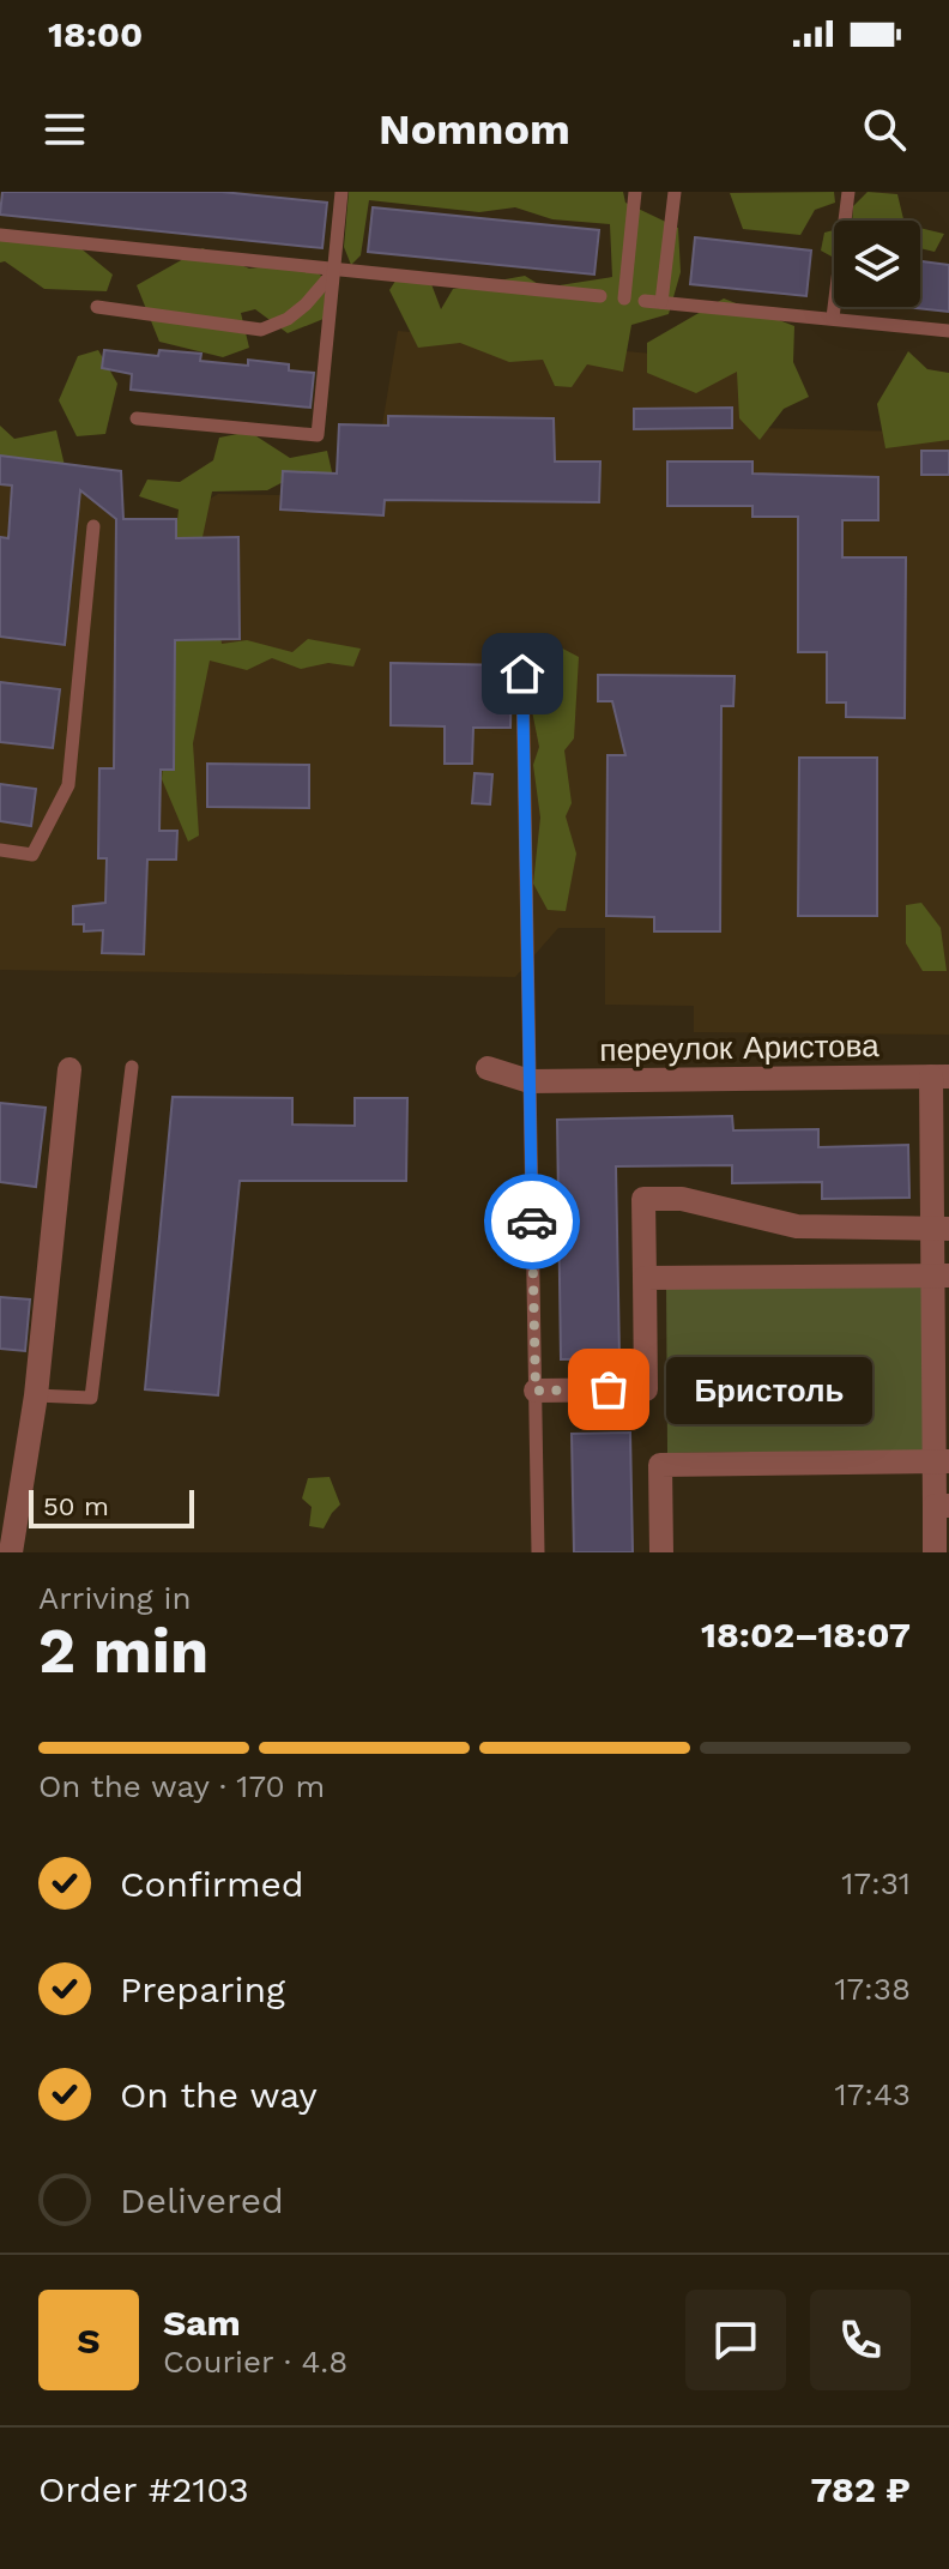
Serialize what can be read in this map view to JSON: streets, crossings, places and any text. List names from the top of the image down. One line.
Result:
{"streets":{"street":["переулок Аристова"]},"places":["Бристоль"],"scale_bar":"50 m","page":{"status":"18:00","header":"Nomnom","bubble":"Бристоль","scale":"50 m","heading":["2 min","Arriving in","18:02–18:07"],"panel":["Sam","Courier · 4.8","Order #2103","782 ₽"],"bar":"On the way · 170 m","list":[["Confirmed","17:31"],["Preparing","17:38"],["On the way","17:43"],"Delivered"],"round":"S"}}
